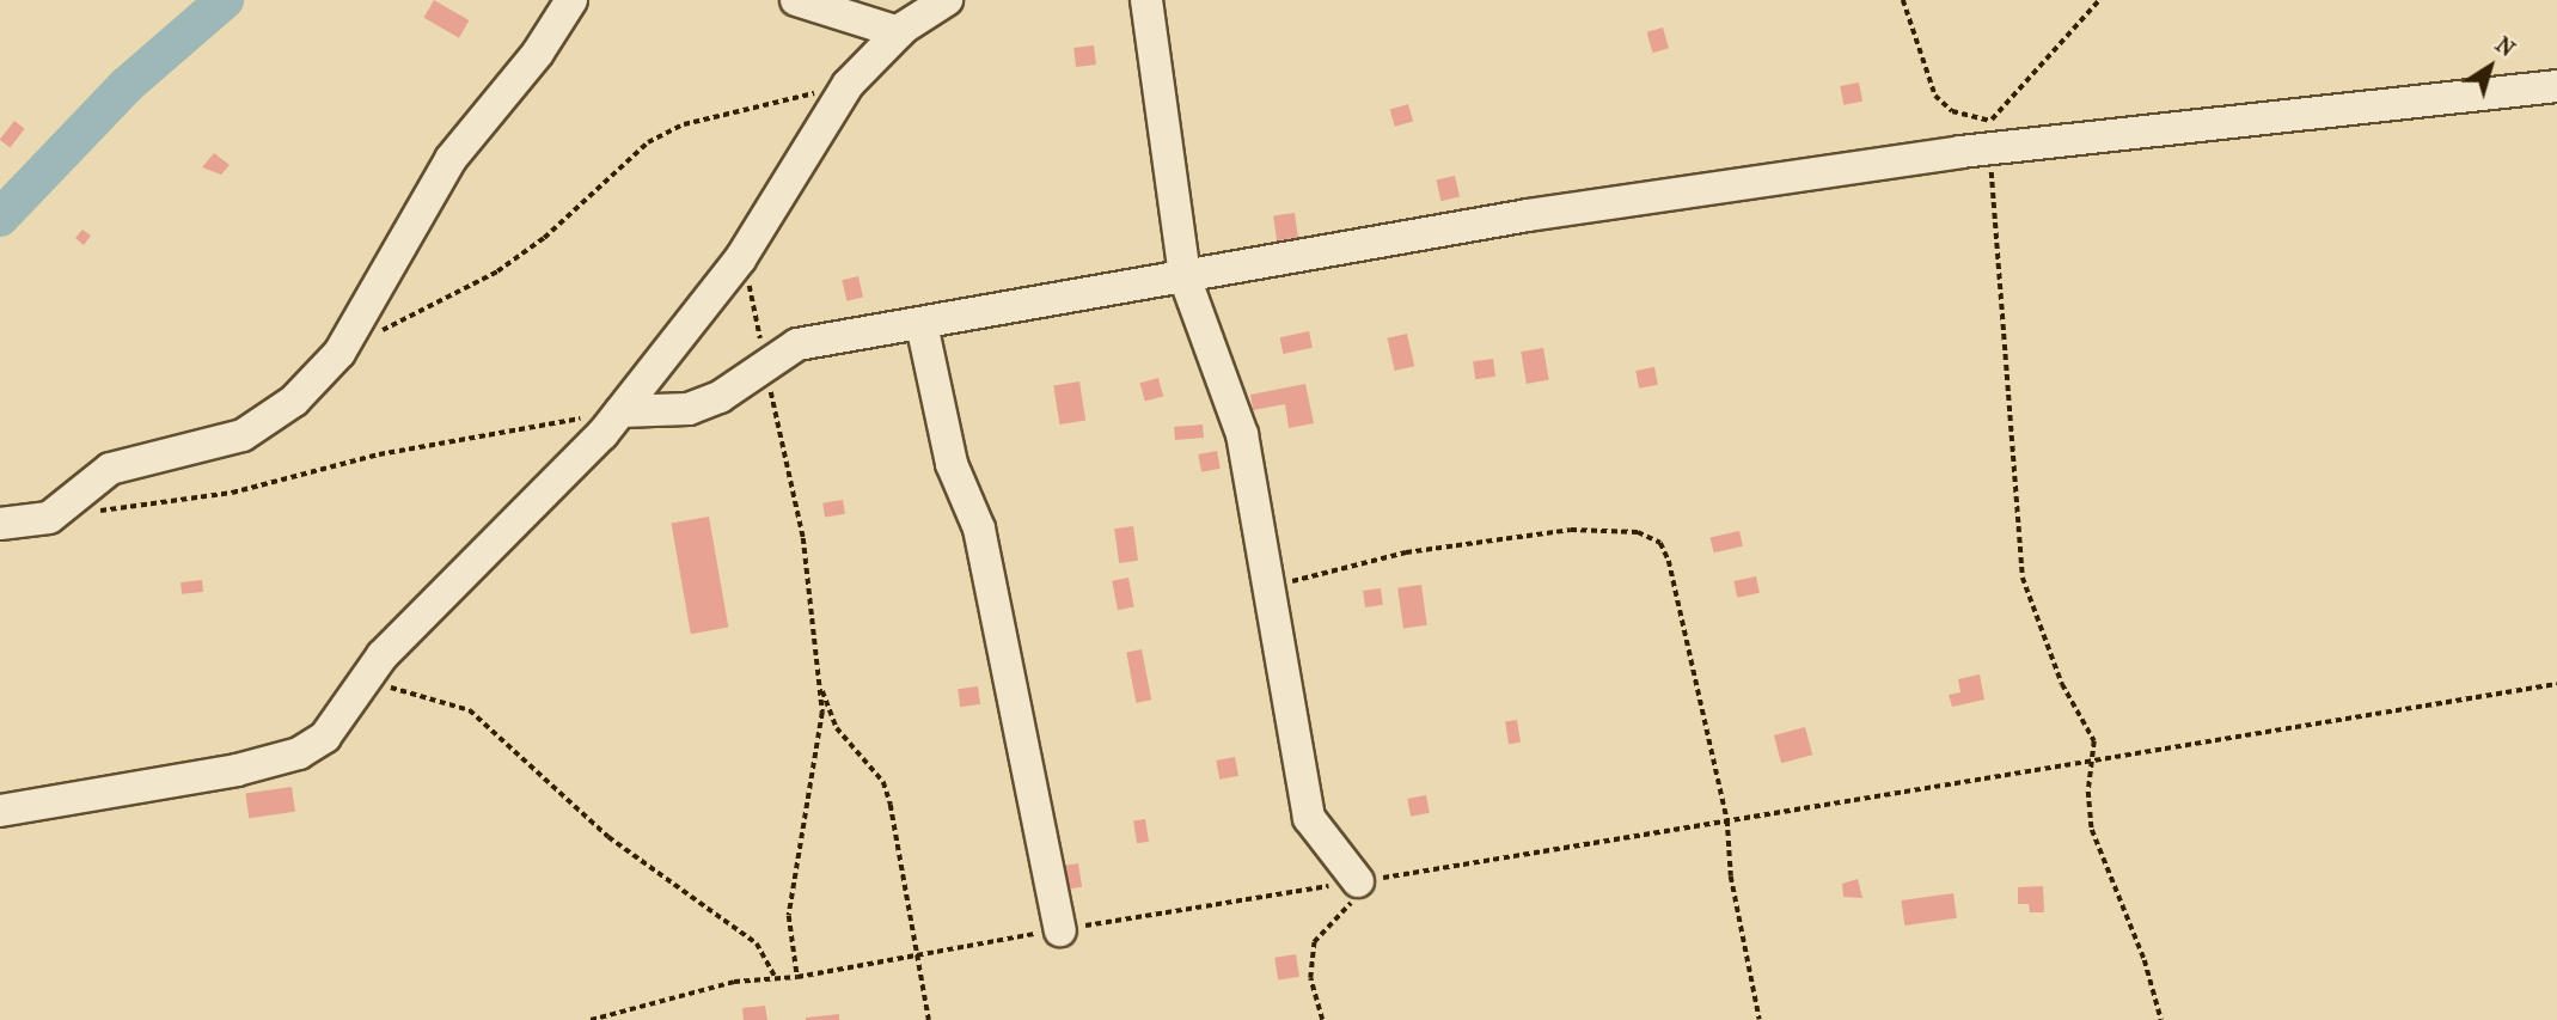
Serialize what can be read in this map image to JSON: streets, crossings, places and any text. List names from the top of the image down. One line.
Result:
{"north":"top right"}
